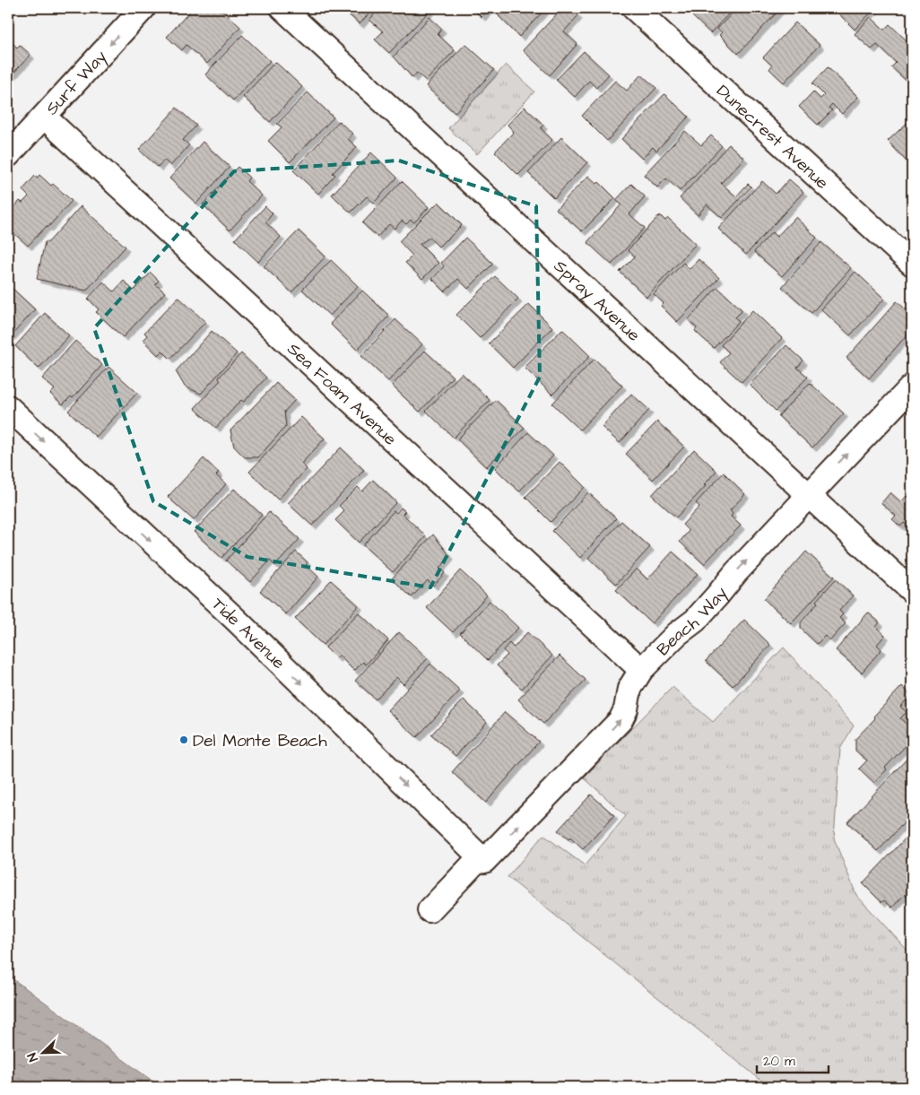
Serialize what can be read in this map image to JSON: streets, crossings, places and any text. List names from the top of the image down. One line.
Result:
{"streets":{"street":["Surf Way","Dunecrest Avenue","Spray Avenue","Sea Foam Avenue","Beach Way","Tide Avenue"]},"crossings":[["Surf Way","Sea Foam Avenue"],["Spray Avenue","Beach Way"],["Sea Foam Avenue","Beach Way"],["Beach Way","Tide Avenue"]],"one_way":["Surf Way","Beach Way","Tide Avenue"],"places":["Del Monte Beach"],"scale_bar":"20 m","north":"bottom left"}
